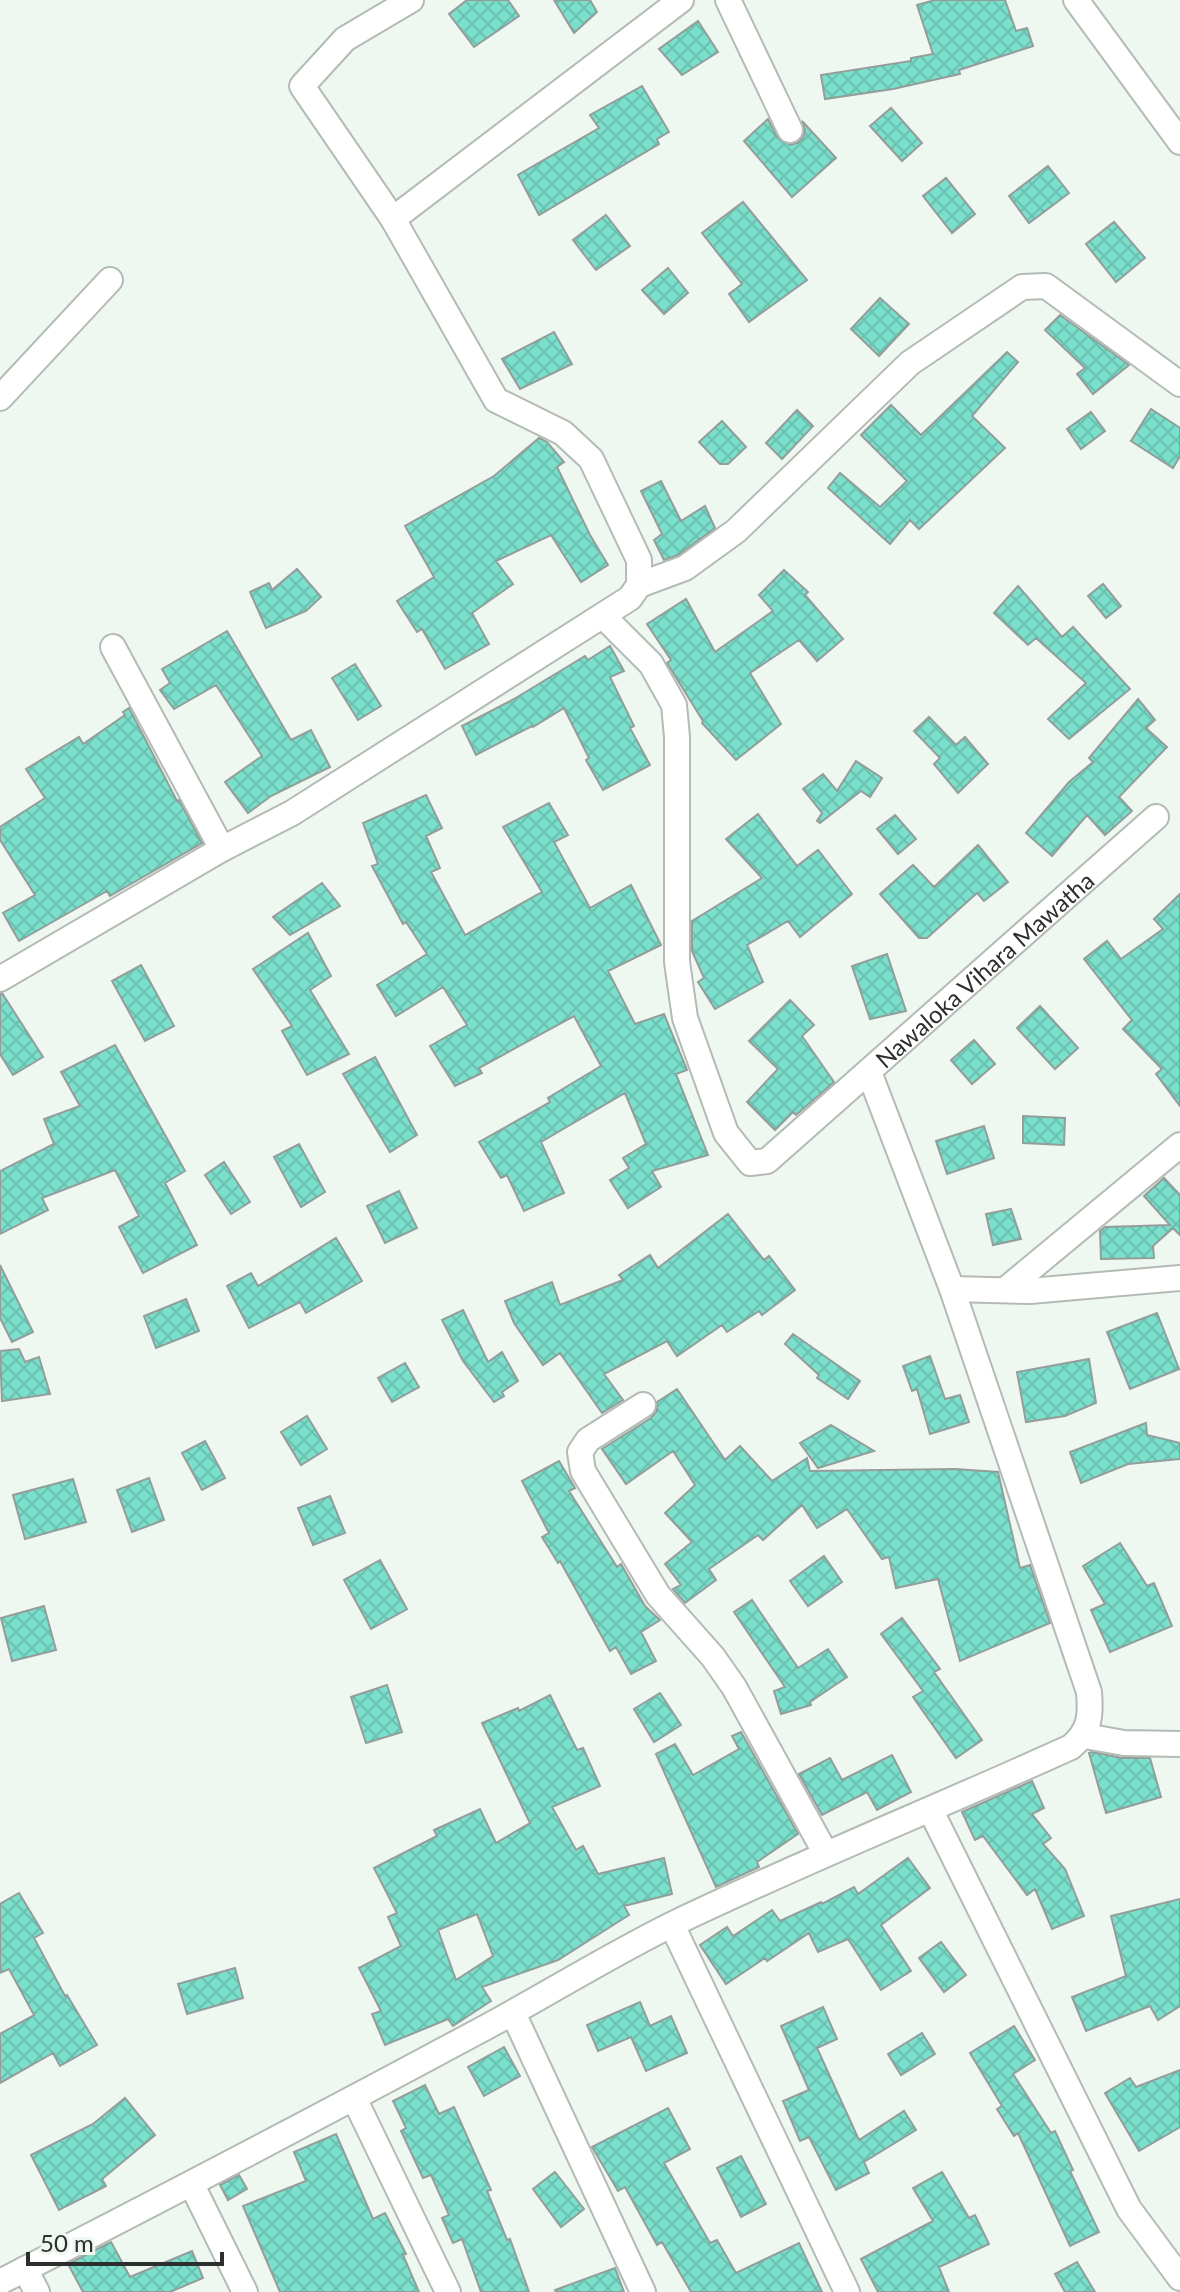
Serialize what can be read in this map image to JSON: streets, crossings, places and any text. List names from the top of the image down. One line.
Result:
{"streets":{"street":["Nawaloka Vihara Mawatha"]},"scale_bar":"50 m"}
